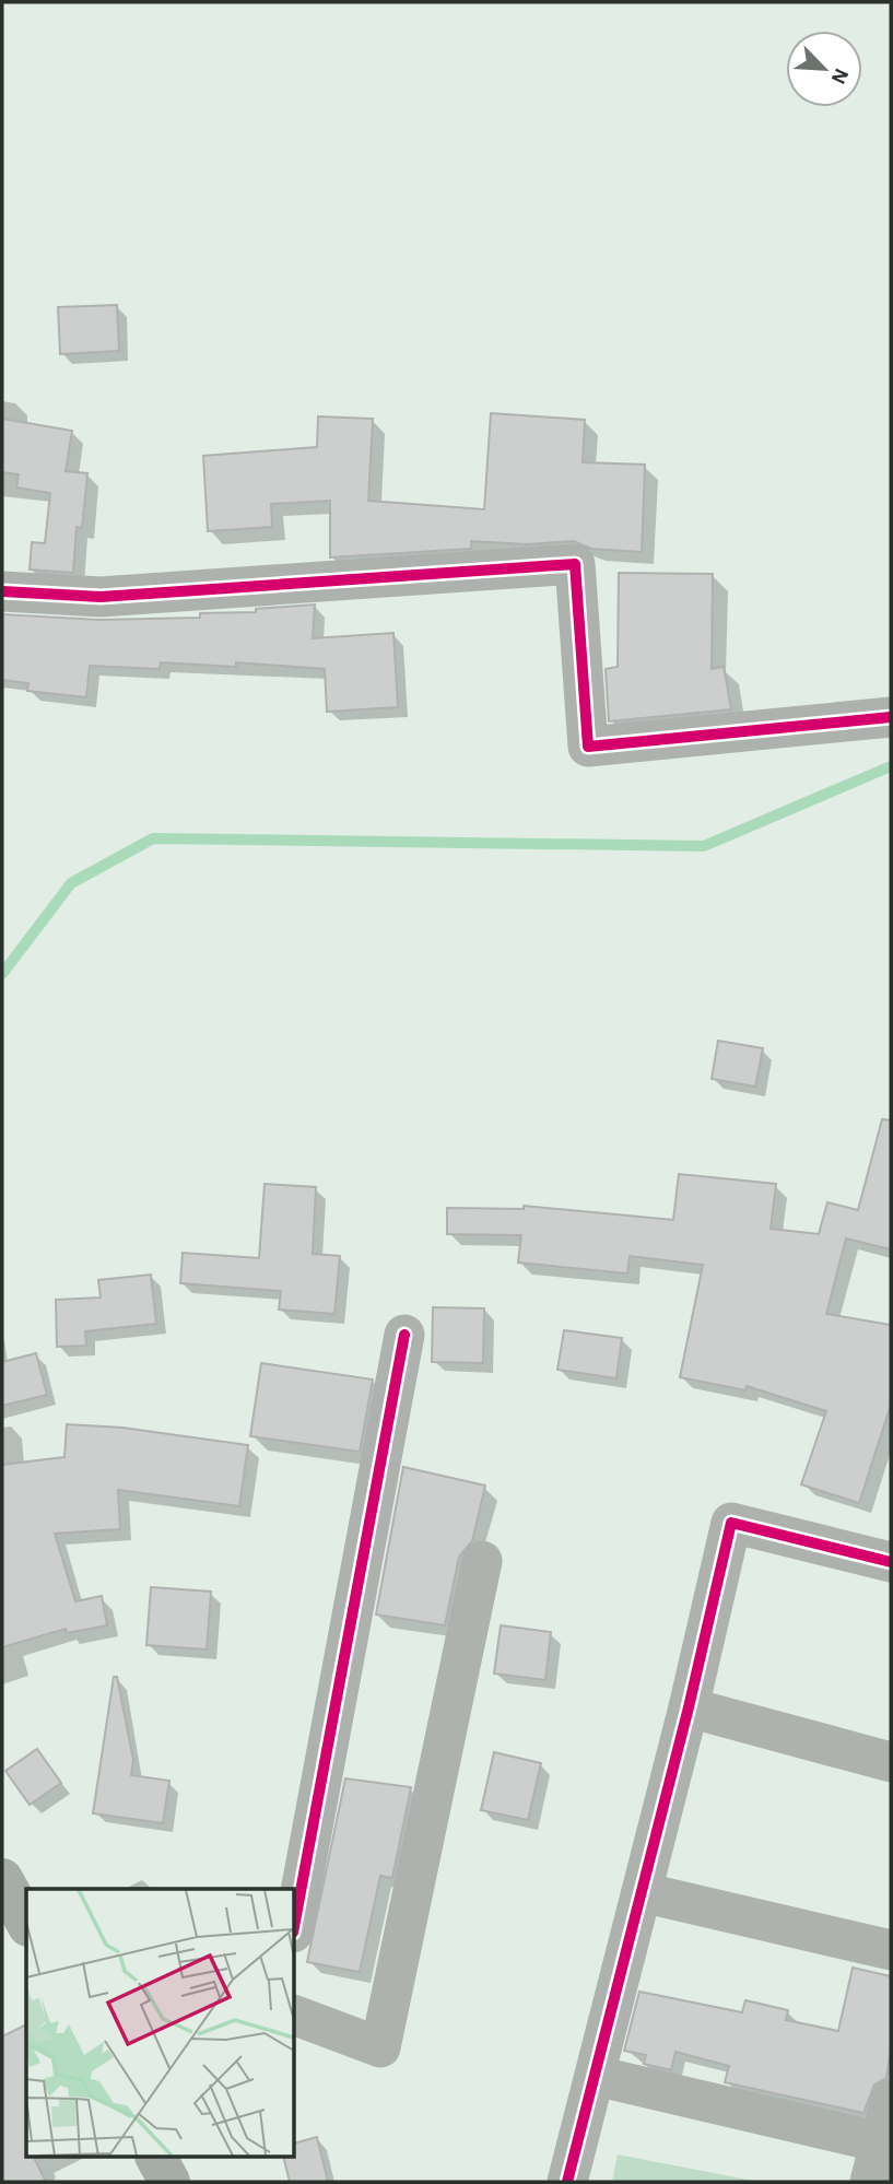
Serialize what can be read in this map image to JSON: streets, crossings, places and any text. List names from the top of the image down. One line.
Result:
{"north":"bottom right"}
